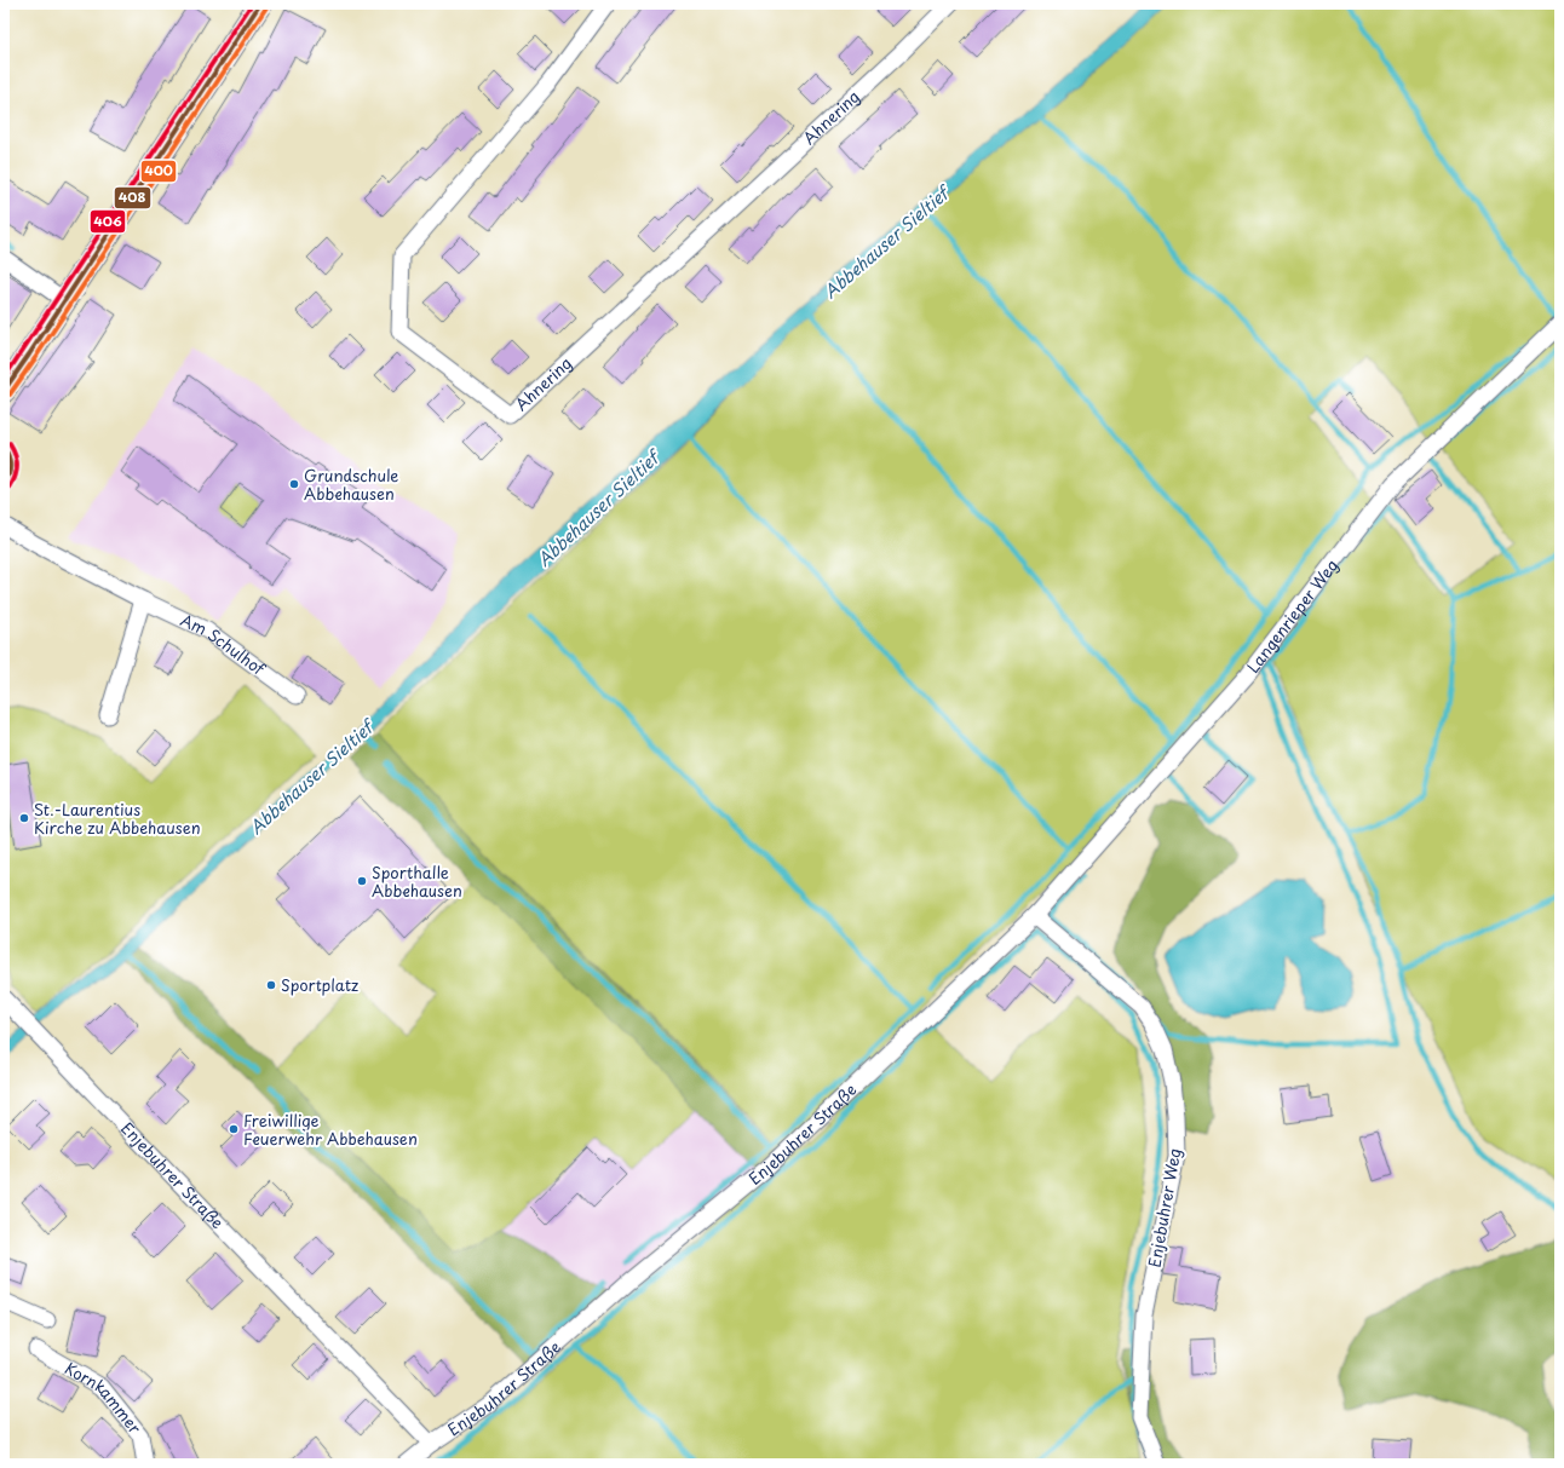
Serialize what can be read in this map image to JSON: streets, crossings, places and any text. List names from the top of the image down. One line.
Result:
{"streets":{"street":["Ahnering","Langenrieper Weg","Am Schulhof","Enjebuhrer Straße","Enjebuhrer Weg","Kornkammer"]},"crossings":[["Langenrieper Weg","Enjebuhrer Straße"],["Langenrieper Weg","Enjebuhrer Weg"],["Enjebuhrer Straße","Enjebuhrer Weg"]],"water":["Abbehauser Sieltief"],"places":["Grundschule Abbehausen","St.-Laurentius Kirche zu Abbehausen","Sporthalle Abbehausen","Sportplatz","Freiwillige Feuerwehr Abbehausen"],"lines":["transit line 408","transit line 406","transit line 400"]}
